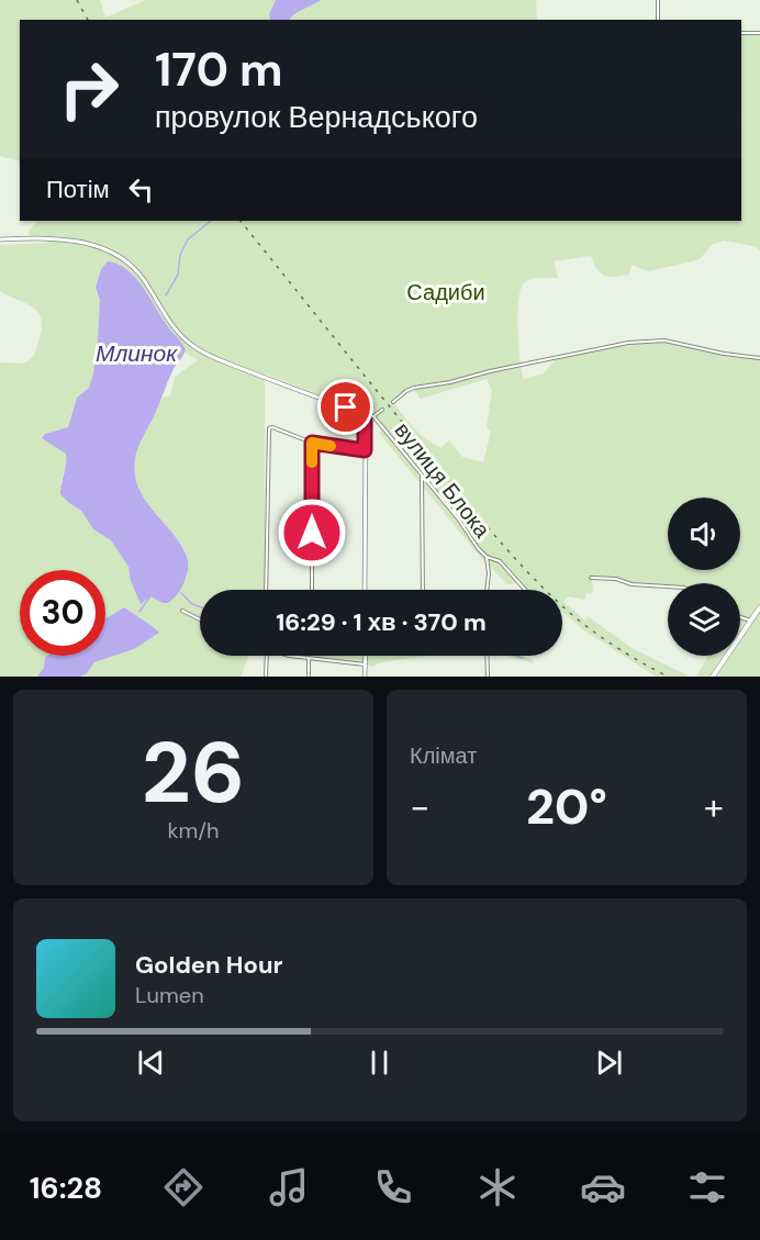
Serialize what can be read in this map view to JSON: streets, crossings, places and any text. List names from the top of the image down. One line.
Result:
{"streets":{"street":["вулиця Блока"]},"water":["Млинок"],"parks":["Садиби"],"page":{"turn":["170 m","провулок Вернадського"],"then":"Потім","limit":"30","trip":"16:29 · 1 хв · 370 m","tile":[["26","km/h"],"Клімат"],"heat":["−","20°","+"],"song":["Golden Hour","Lumen"],"tabs":"16:28"}}
